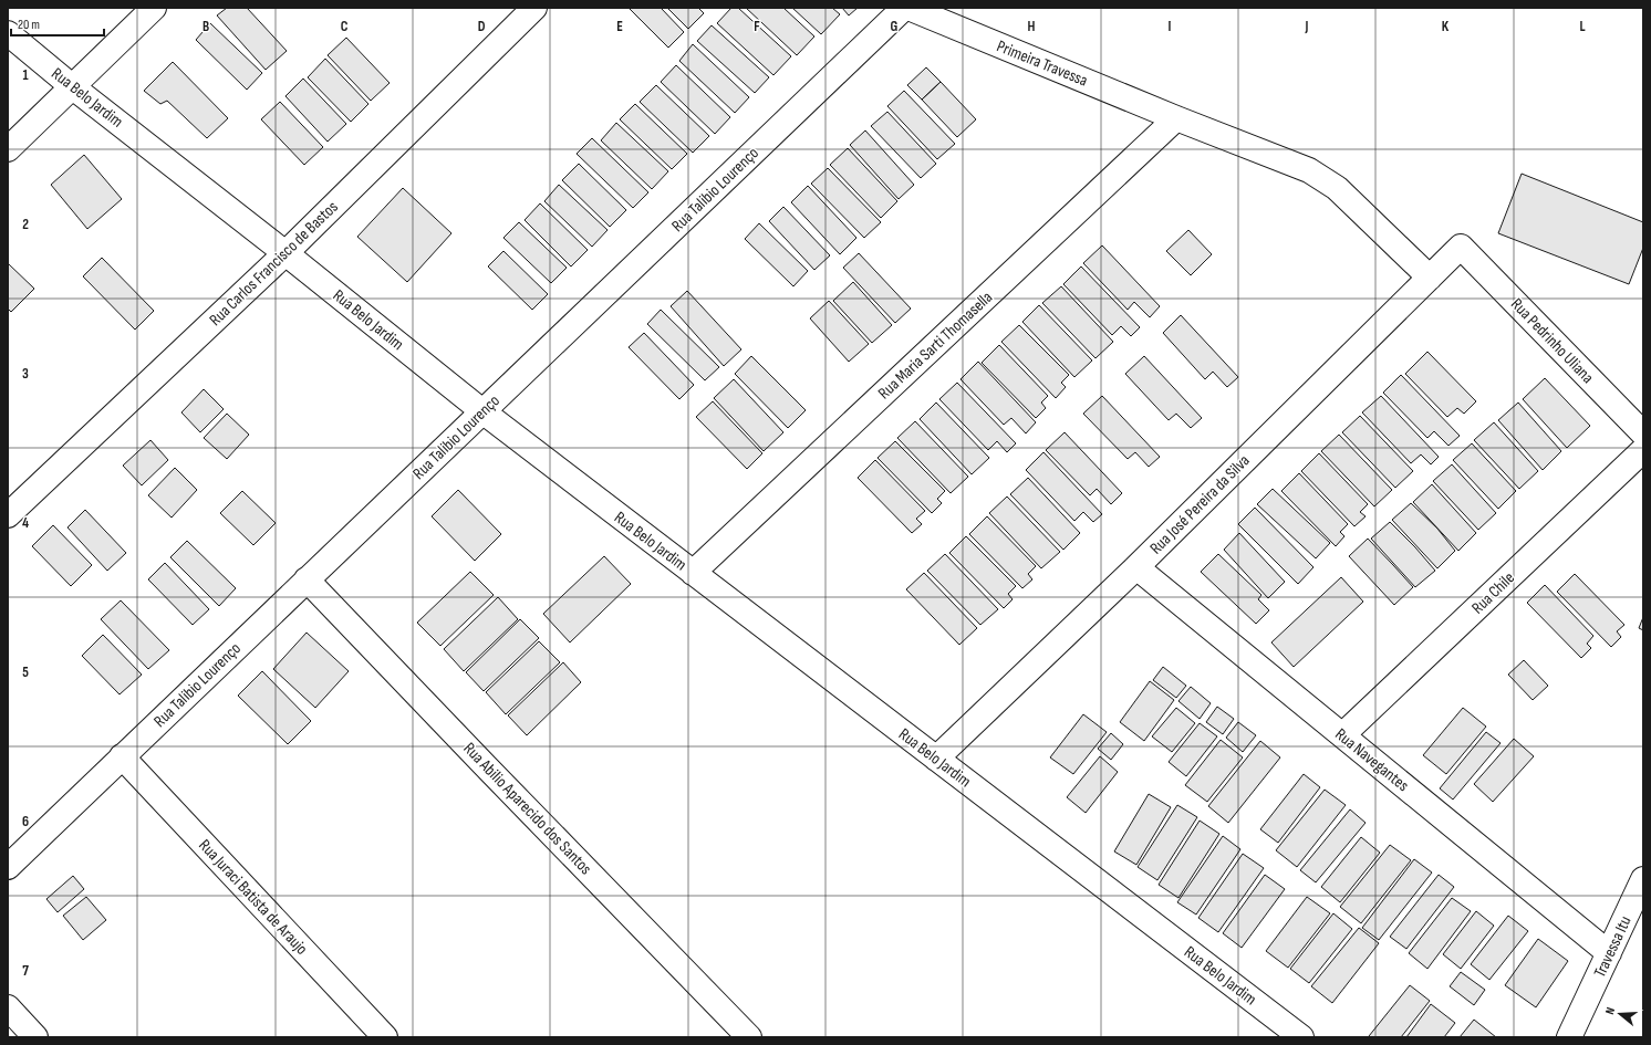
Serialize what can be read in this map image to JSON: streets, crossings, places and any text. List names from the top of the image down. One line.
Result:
{"streets":{"street":["Primeira Travessa","Rua Belo Jardim","Rua Talibio Lourenço","Rua Carlos Francisco de Bastos","Rua Pedrinho Uliana","Rua Maria Sarti Thomasella","Rua José Pereira da Silva","Rua Chile","Rua Navegantes","Rua Abilio Aparecido dos Santos","Rua Juraci Batista de Araujo","Travessa Itu"]},"crossings":[["Primeira Travessa","Rua Maria Sarti Thomasella"],["Primeira Travessa","Rua José Pereira da Silva"],["Rua Belo Jardim","Rua Talibio Lourenço"],["Rua Belo Jardim","Rua Carlos Francisco de Bastos"],["Rua Belo Jardim","Rua Maria Sarti Thomasella"],["Rua Belo Jardim","Rua José Pereira da Silva"],["Rua Talibio Lourenço","Rua Abilio Aparecido dos Santos"],["Rua Talibio Lourenço","Rua Juraci Batista de Araujo"],["Rua Pedrinho Uliana","Rua José Pereira da Silva"],["Rua José Pereira da Silva","Rua Navegantes"],["Rua Chile","Rua Navegantes"],["Rua Navegantes","Travessa Itu"]],"scale_bar":"20 m","north":"left","grid":{"columns":["B","C","D","E","F","G","H","I","J","K","L"],"rows":["1","2","3","4","5","6","7"]}}
